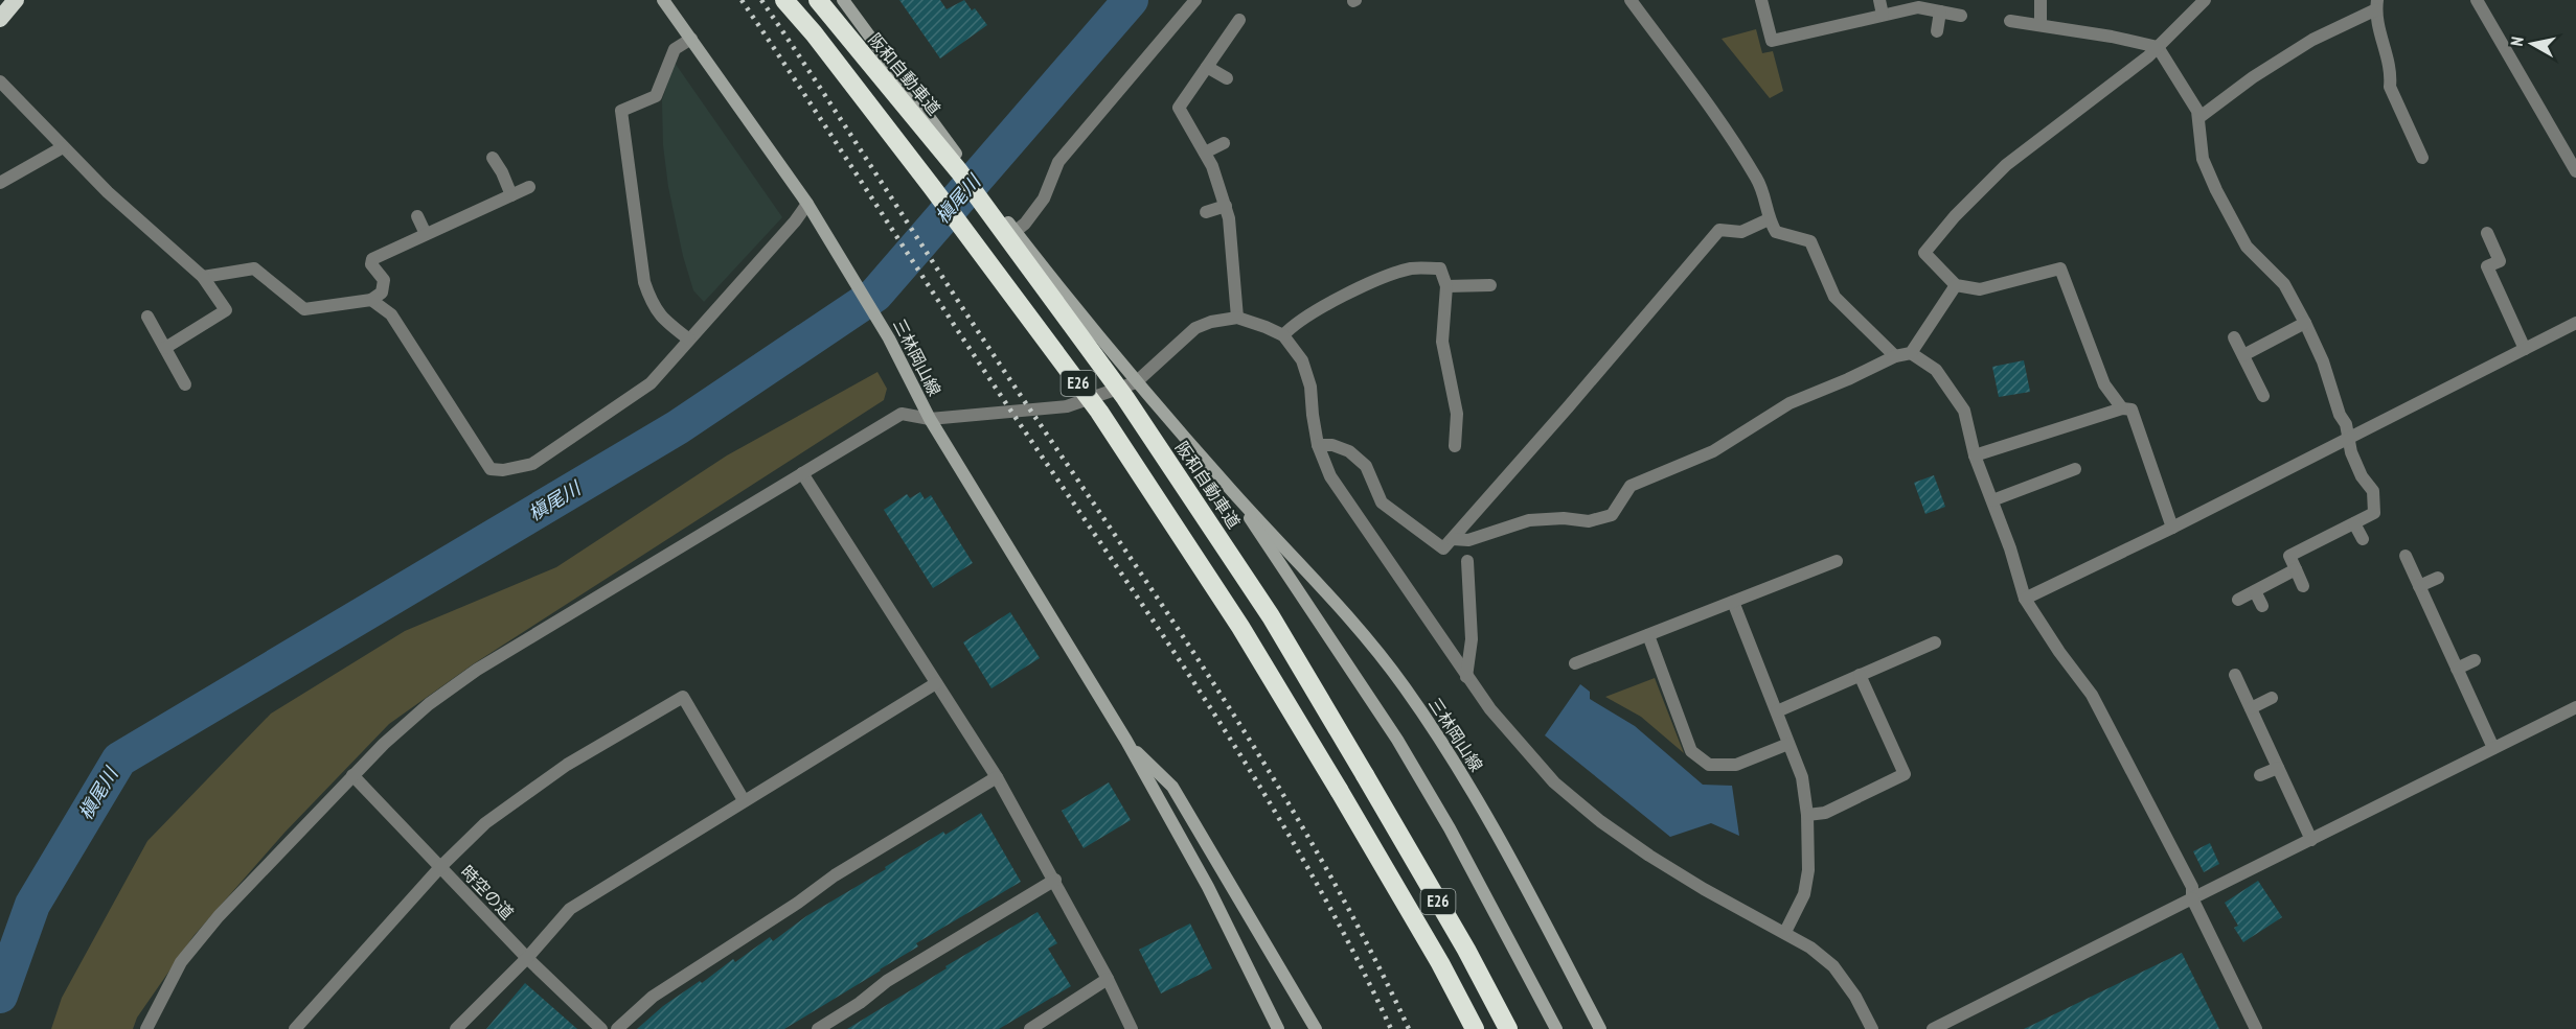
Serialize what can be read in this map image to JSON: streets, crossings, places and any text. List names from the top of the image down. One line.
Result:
{"streets":{"highway":["阪和自動車道","E26"],"main road":["三林岡山線"],"street":["時空の道"]},"water":["槇尾川"],"north":"left"}
